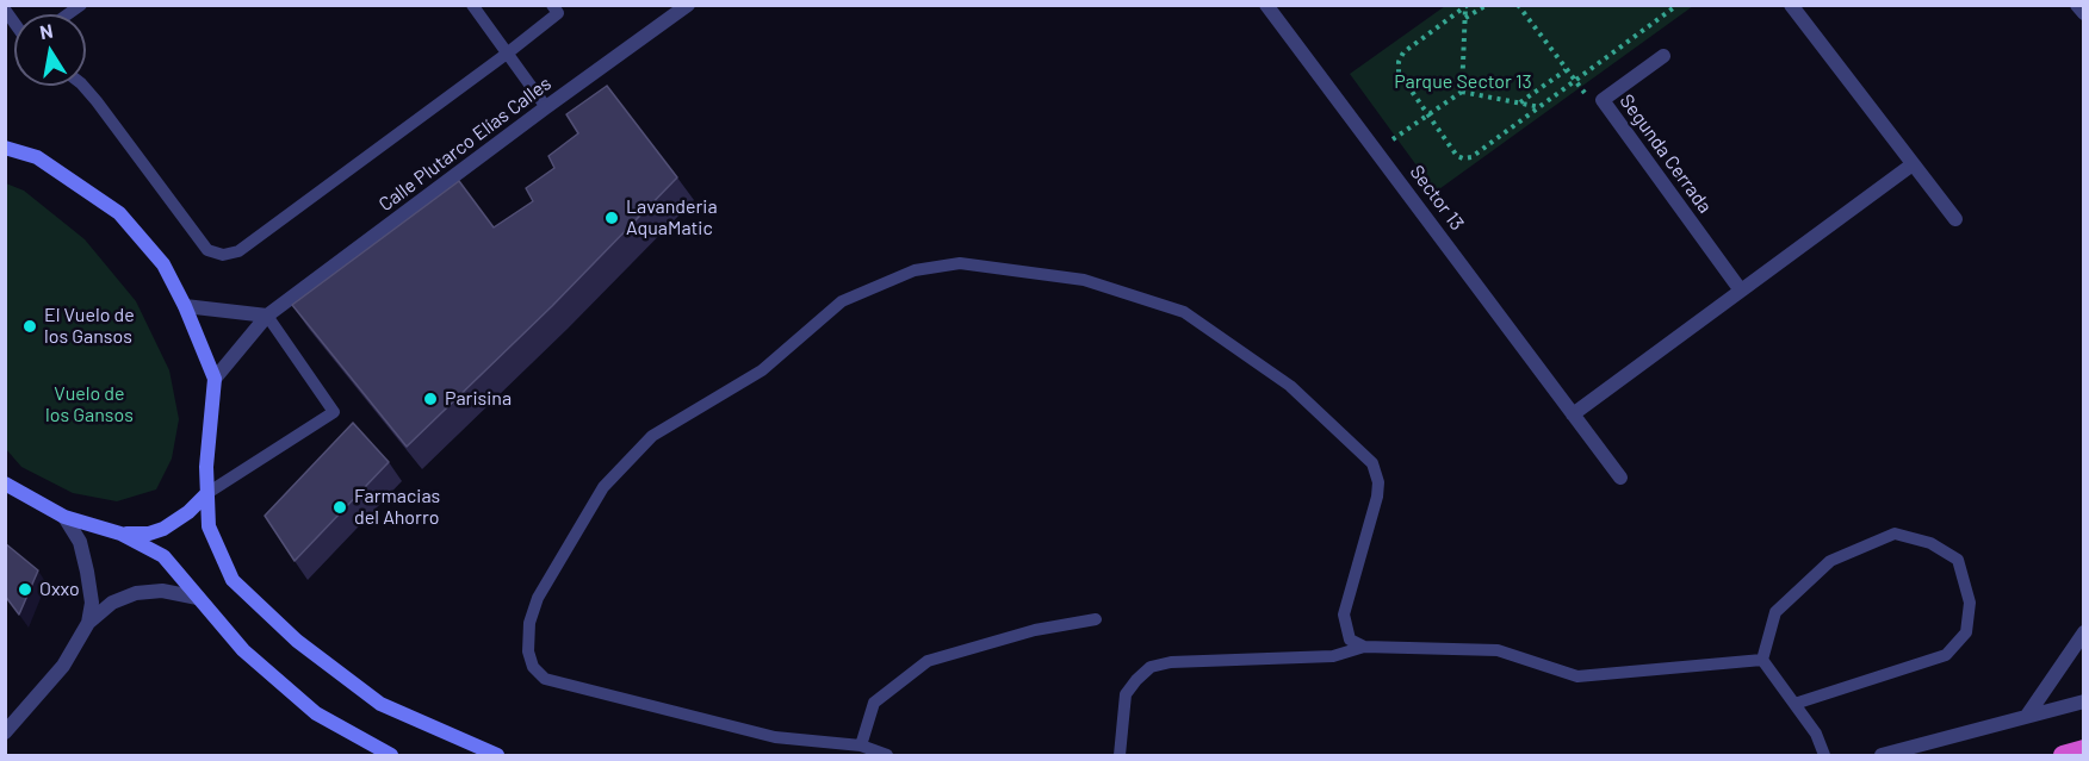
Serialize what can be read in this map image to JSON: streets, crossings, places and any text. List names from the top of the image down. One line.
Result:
{"streets":{"street":["Calle Plutarco Elías Calles","Segunda Cerrada","Sector 13"]},"parks":["Parque Sector 13","Vuelo de los Gansos"],"places":["Lavanderia AquaMatic","El Vuelo de los Gansos","Parisina","Farmacias del Ahorro","Oxxo"],"north":"top"}
